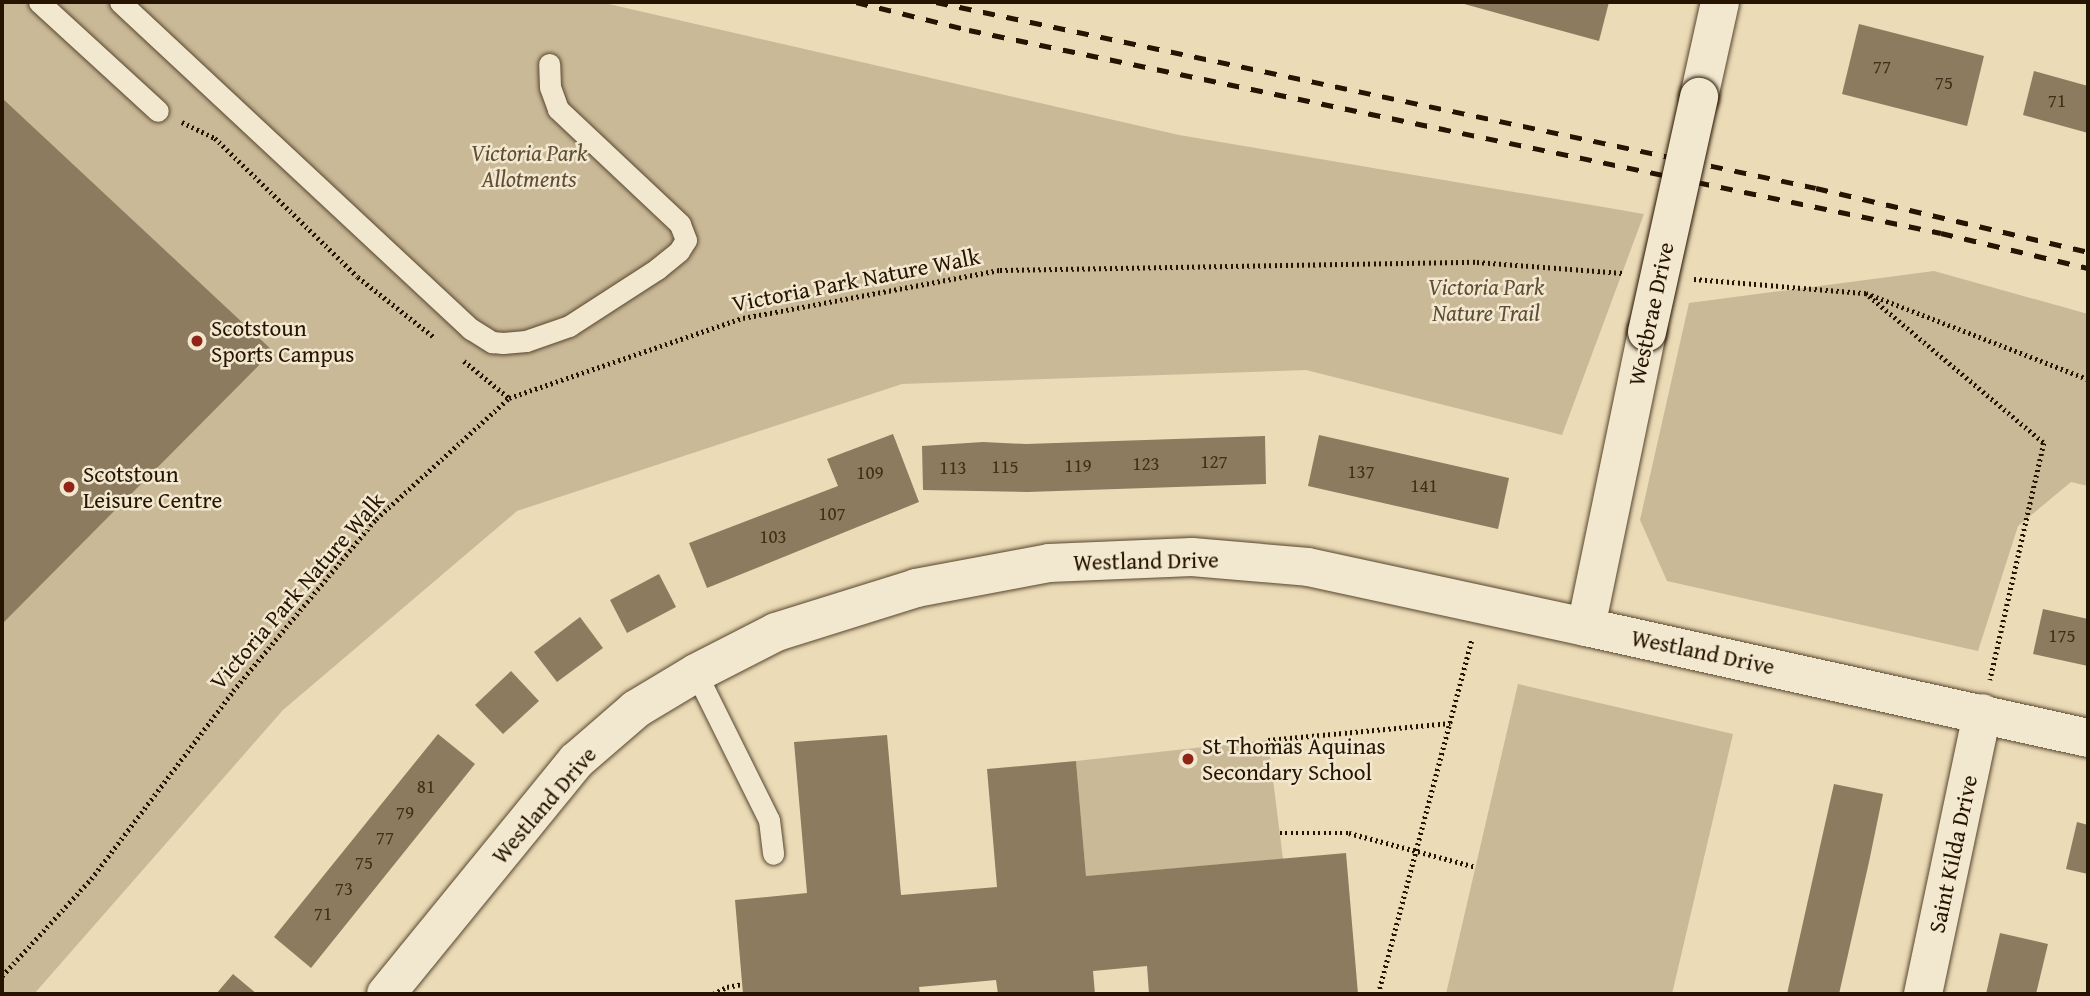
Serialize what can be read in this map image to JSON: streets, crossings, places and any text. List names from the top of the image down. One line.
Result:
{"streets":{"street":["Westbrae Drive","Westland Drive","Saint Kilda Drive"],"path":["Victoria Park Nature Walk"]},"crossings":[["Westbrae Drive","Westland Drive"],["Westland Drive","Saint Kilda Drive"]],"parks":["Victoria Park Allotments","Victoria Park Nature Trail"],"places":["Scotstoun Sports Campus","Scotstoun Leisure Centre","St Thomas Aquinas Secondary School"],"house_numbers":["77","75","71","127","123","119","115","113","137","109","141","107","103","175","81","79","77","75","73","71"]}
